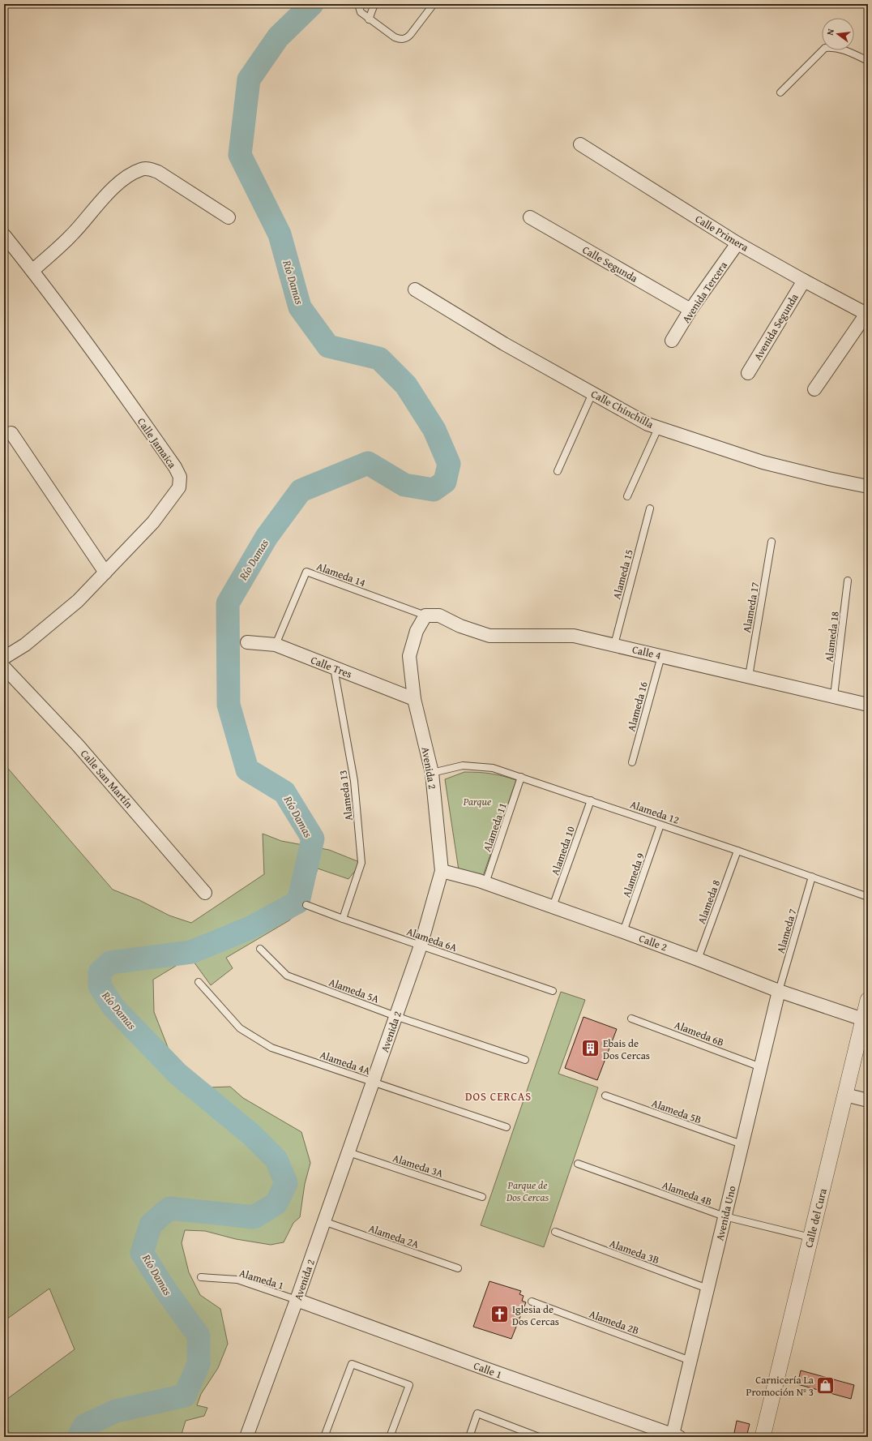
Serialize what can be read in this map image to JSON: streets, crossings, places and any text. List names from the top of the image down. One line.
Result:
{"streets":{"street":["Calle Primera","Calle Segunda","Avenida Tercera","Avenida Segunda","Calle Chinchilla","Calle Jamaica","Calle 4","Calle Tres","Avenida 2","Calle San Martín","Calle 2","Avenida Uno","Calle del Cura","Calle 1"],"lane":["Alameda 14","Alameda 15","Alameda 17","Alameda 18","Alameda 16","Alameda 13","Alameda 12","Alameda 11","Alameda 10","Alameda 9","Alameda 8","Alameda 7","Alameda 6A","Alameda 5A","Alameda 6B","Alameda 4A","Alameda 5B","Alameda 3A","Alameda 4B","Alameda 2A","Alameda 3B","Alameda 1","Alameda 2B"]},"crossings":[["Calle Primera","Avenida Tercera"],["Calle Primera","Avenida Segunda"],["Calle Segunda","Avenida Tercera"],["Alameda 14","Calle 4"],["Alameda 14","Calle Tres"],["Alameda 14","Avenida 2"],["Alameda 15","Calle 4"],["Alameda 17","Calle 4"],["Alameda 18","Calle 4"],["Calle 4","Alameda 16"],["Calle 4","Avenida 2"],["Calle Tres","Avenida 2"],["Calle Tres","Alameda 13"],["Avenida 2","Alameda 12"],["Avenida 2","Alameda 6A"],["Avenida 2","Calle 2"],["Avenida 2","Alameda 5A"],["Avenida 2","Alameda 4A"],["Avenida 2","Alameda 3A"],["Avenida 2","Alameda 2A"],["Avenida 2","Alameda 1"],["Avenida 2","Calle 1"],["Alameda 13","Alameda 6A"],["Alameda 12","Alameda 11"],["Alameda 12","Alameda 10"],["Alameda 12","Alameda 9"],["Alameda 12","Alameda 8"],["Alameda 12","Alameda 7"],["Alameda 11","Calle 2"],["Alameda 10","Calle 2"],["Alameda 9","Calle 2"],["Alameda 8","Calle 2"],["Alameda 7","Calle 2"],["Alameda 7","Avenida Uno"],["Calle 2","Avenida Uno"],["Calle 2","Calle del Cura"],["Alameda 6B","Avenida Uno"],["Alameda 5B","Avenida Uno"],["Alameda 4B","Avenida Uno"],["Alameda 4B","Calle del Cura"],["Avenida Uno","Alameda 3B"],["Avenida Uno","Alameda 2B"],["Avenida Uno","Calle 1"],["Alameda 1","Calle 1"]],"districts":["DOS CERCAS"],"water":["Río Damas"],"parks":["Parque","Parque de Dos Cercas"],"places":{"building":["Ebais de Dos Cercas"],"church":["Iglesia de Dos Cercas"],"shop":["Carnicería La Promoción Nº 3"]},"north":"left"}
